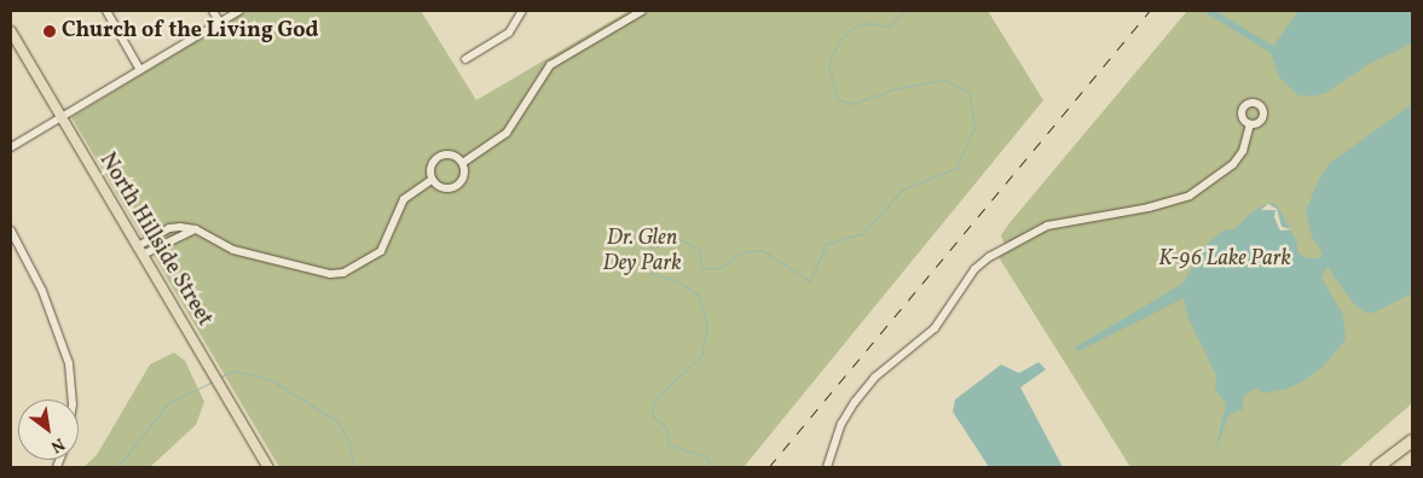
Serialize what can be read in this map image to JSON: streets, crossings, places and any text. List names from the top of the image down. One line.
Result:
{"streets":{"main road":["North Hillside Street"]},"parks":["Dr. Glen Dey Park","K-96 Lake Park"],"places":["Church of the Living God"],"north":"bottom right"}
